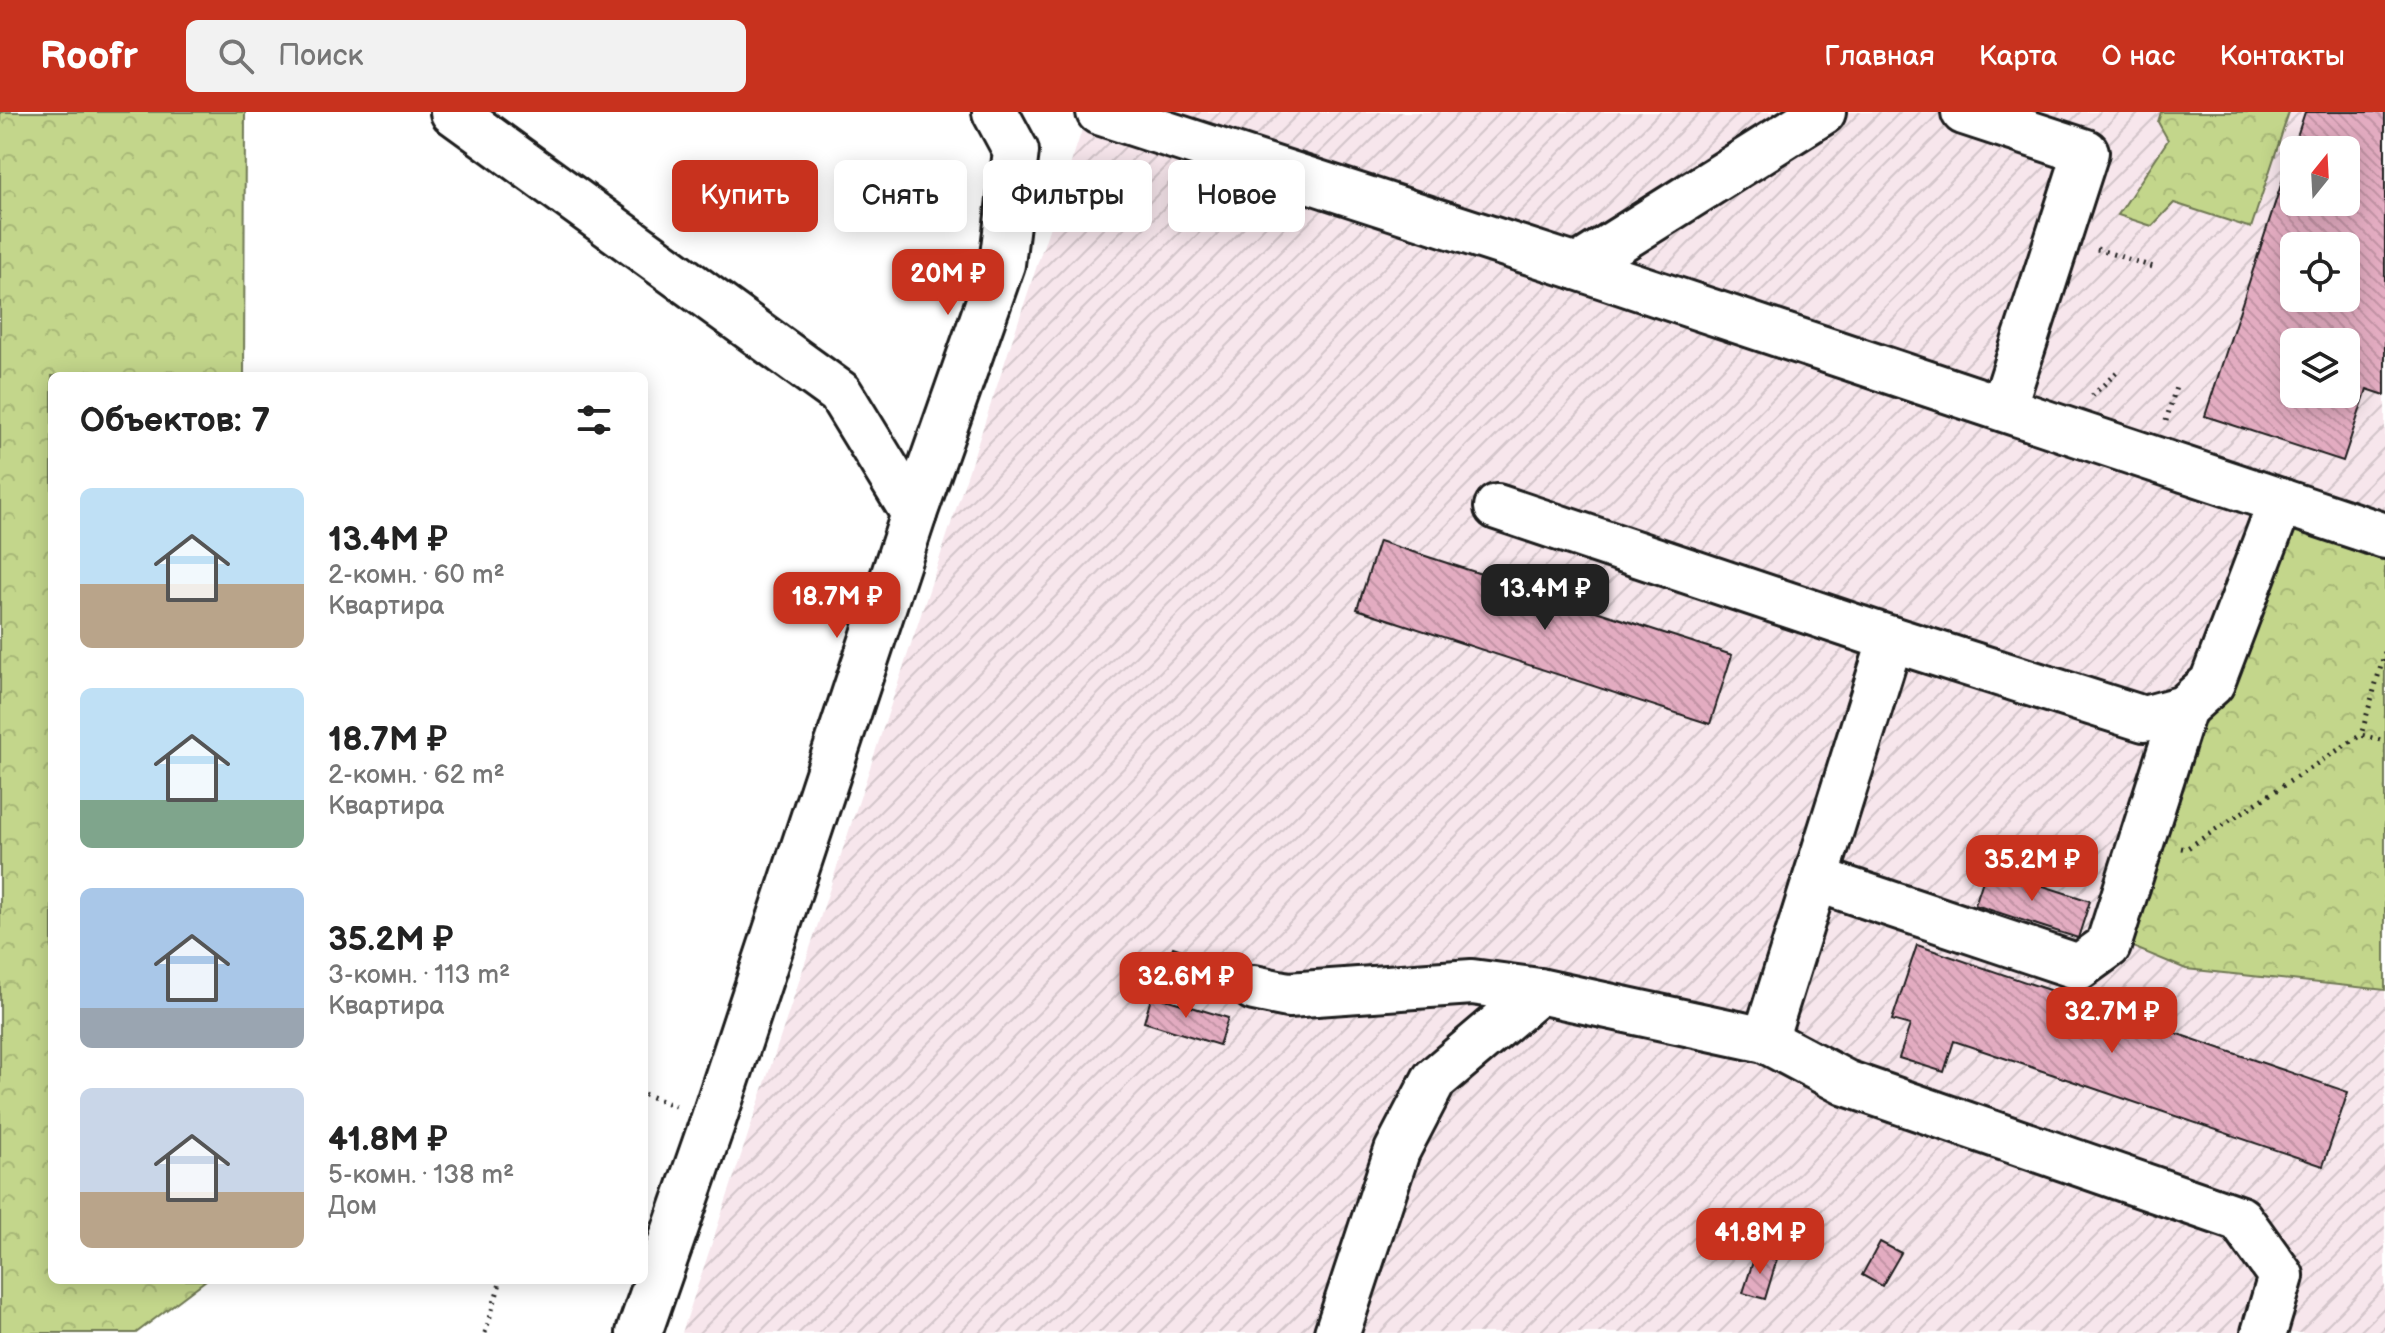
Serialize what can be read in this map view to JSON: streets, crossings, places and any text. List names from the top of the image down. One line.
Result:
{"north":"top","page":{"header":"Roofr","search":"Поиск","nav":["Главная","Карта","О нас","Контакты"],"chip":["Купить","Снять","Фильтры","Новое"],"price":["20M ₽","13.4M ₽","18.7M ₽","35.2M ₽","32.6M ₽","32.7M ₽","41.8M ₽"],"heading":"Объектов: 7","list":[{"name":"13.4M ₽","note":"2-комн. · 60 m² · Квартира"},{"name":"18.7M ₽","note":"2-комн. · 62 m² · Квартира"},{"name":"35.2M ₽","note":"3-комн. · 113 m² · Квартира"},{"name":"41.8M ₽","note":"5-комн. · 138 m² · Дом"}]}}
